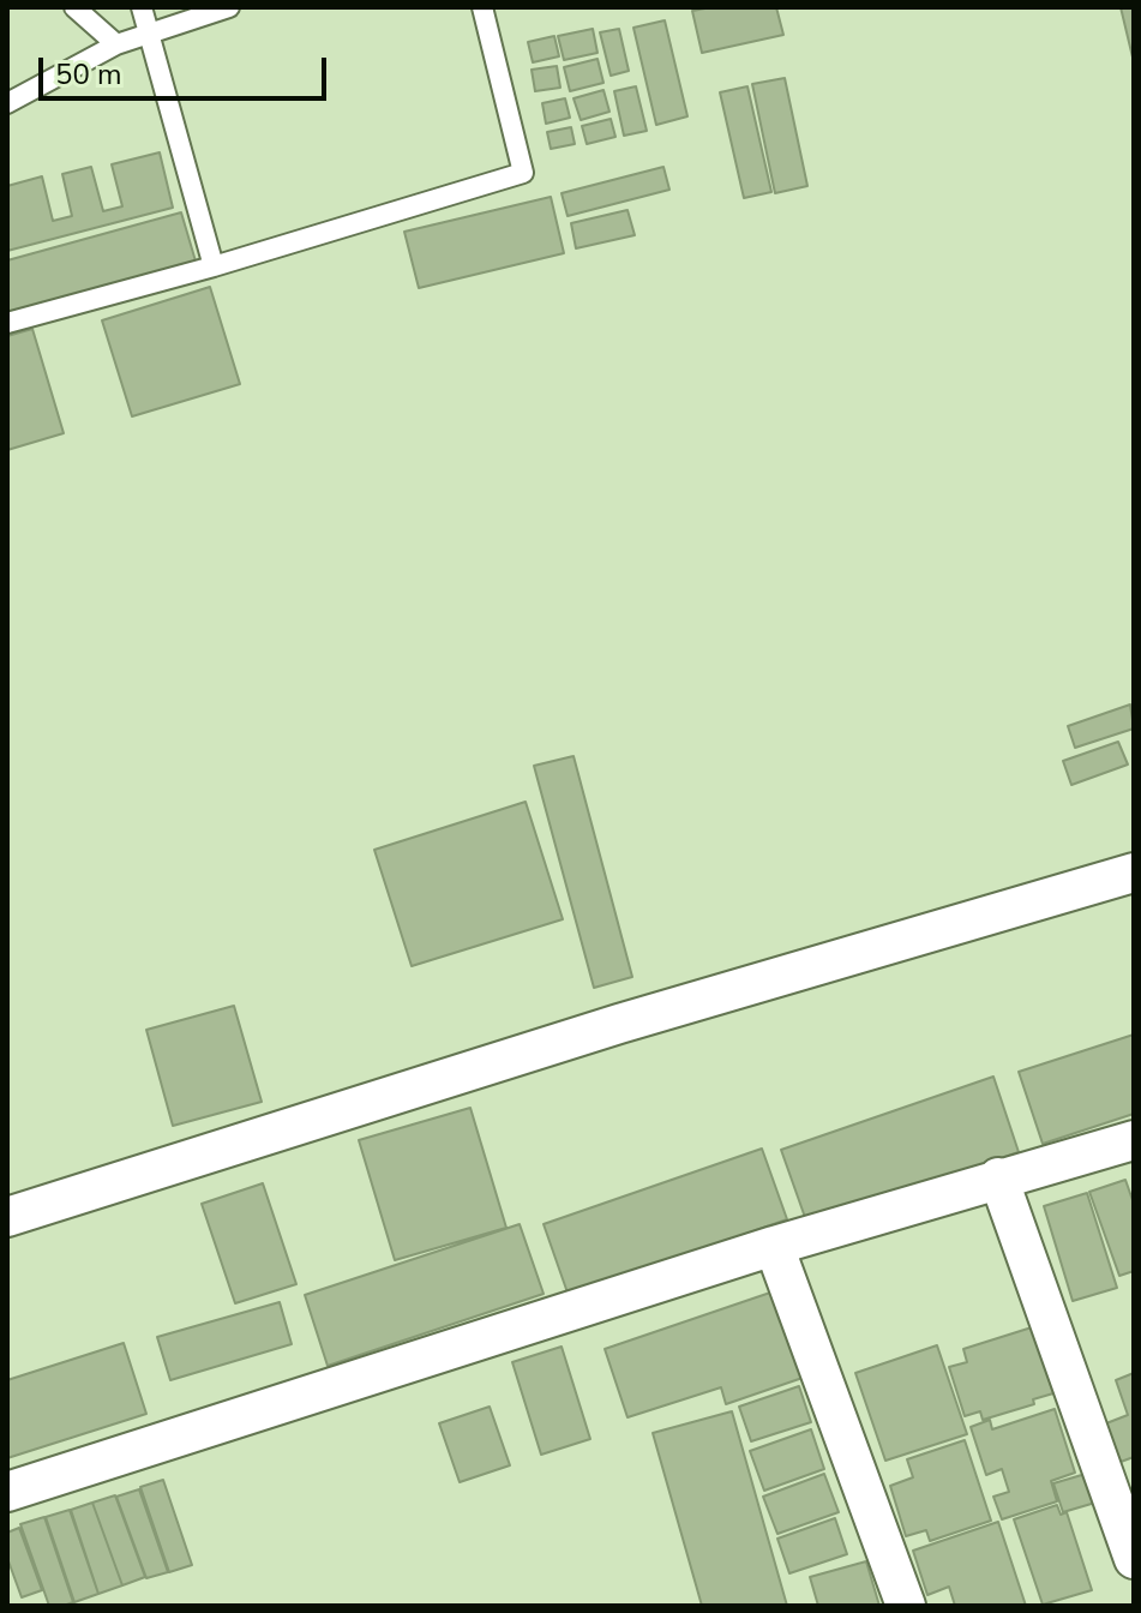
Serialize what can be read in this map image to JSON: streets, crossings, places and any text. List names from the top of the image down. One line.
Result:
{"scale_bar":"50 m"}
